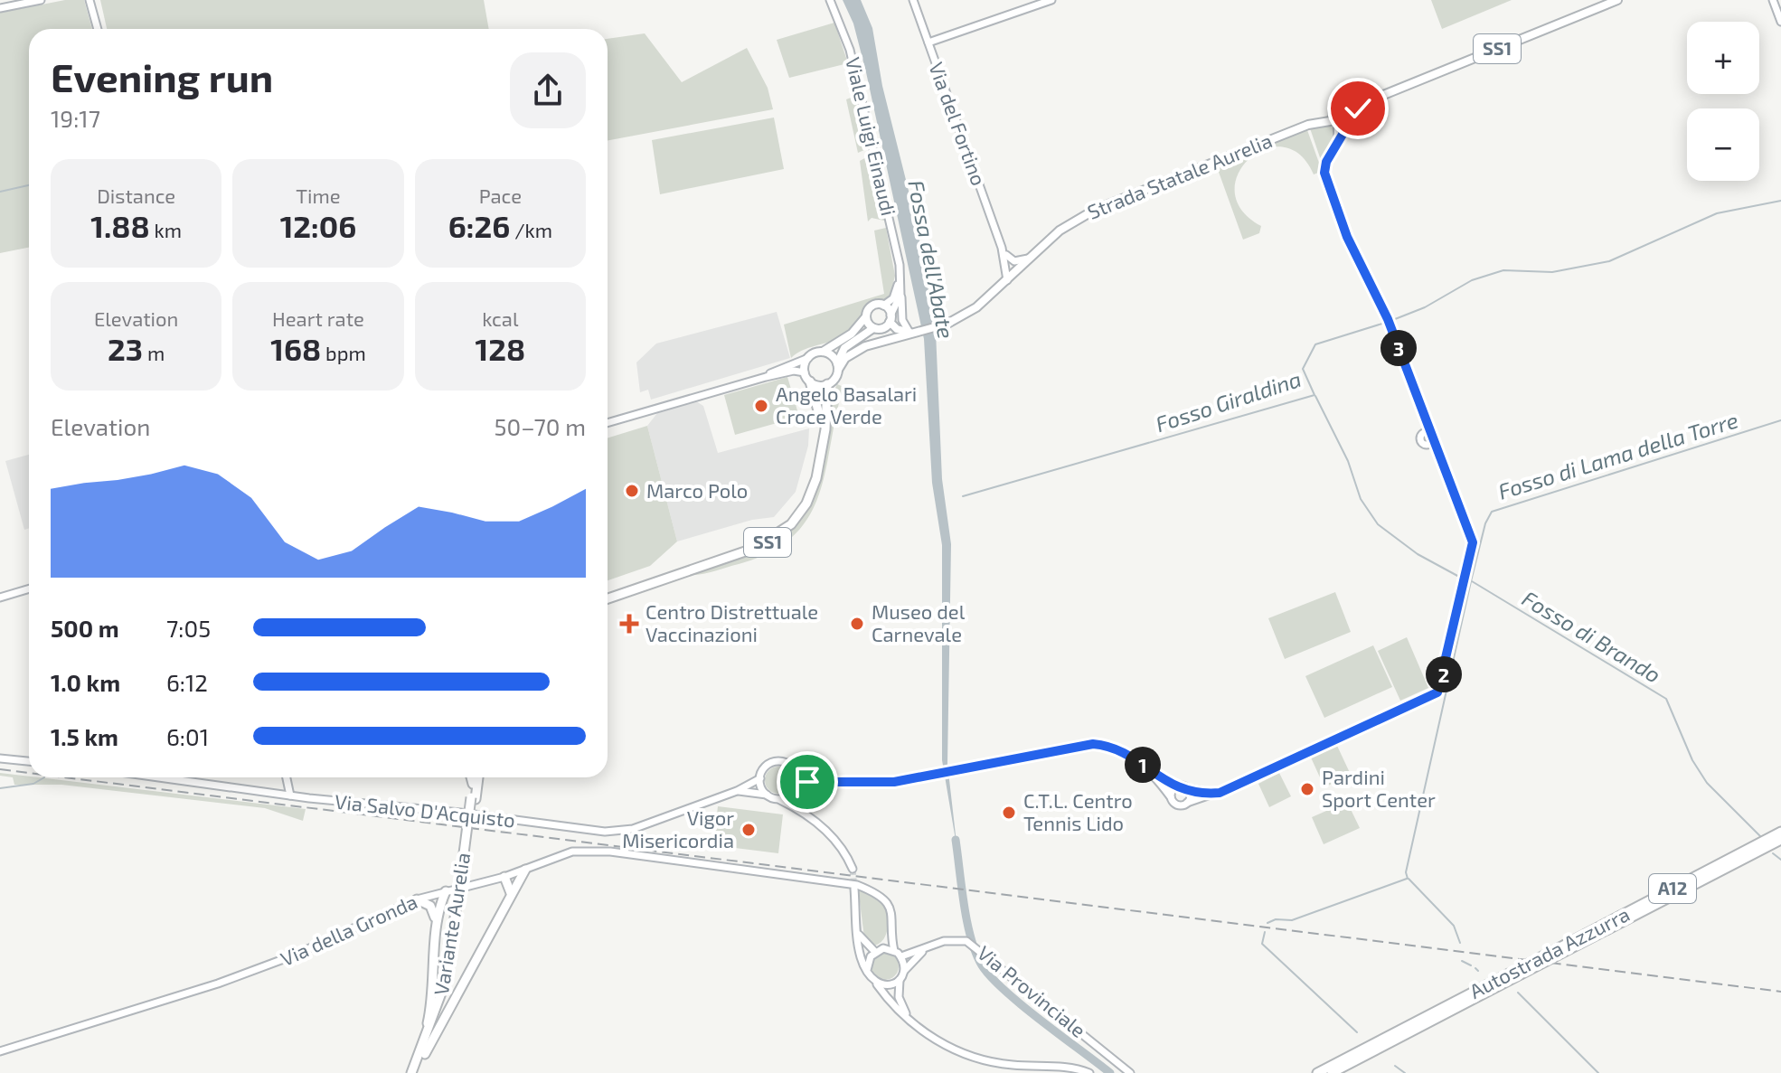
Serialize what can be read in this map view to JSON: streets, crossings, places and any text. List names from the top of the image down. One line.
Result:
{"streets":{"highway":["SS1","A12","Variante Aurelia","Autostrada Azzurra"],"main road":["Strada Statale Aurelia"],"street":["Via del Fortino","Viale Luigi Einaudi","Via Salvo D'Acquisto","Via della Gronda","Via Provinciale"]},"crossings":[["SS1","Strada Statale Aurelia"],["Via del Fortino","Strada Statale Aurelia"],["Viale Luigi Einaudi","Strada Statale Aurelia"],["Via della Gronda","Via Provinciale"]],"water":["Fossa dell'Abate","Fosso Giraldina","Fosso di Lama della Torre","Fosso di Brando"],"places":{"other":["Angelo Basalari Croce Verde","Marco Polo","Museo del Carnevale","Pardini Sport Center","C.T.L. Centro Tennis Lido","Vigor Misericordia"],"health":["Centro Distrettuale Vaccinazioni"]},"page":{"map_buttons":["+","−"],"heading":["Evening run","19:17"],"stats":[["Distance","1.88 km"],["Time","12:06"],["Pace","6:26 /km"],["Elevation","23 m"],["Heart rate","168 bpm"],["kcal","128"]],"pins":["3","2","1"],"chart":["Elevation","50–70 m"],"list":[{"name":"500 m","note":"7:05"},{"name":"1.0 km","note":"6:12"},{"name":"1.5 km","note":"6:01"}]}}
